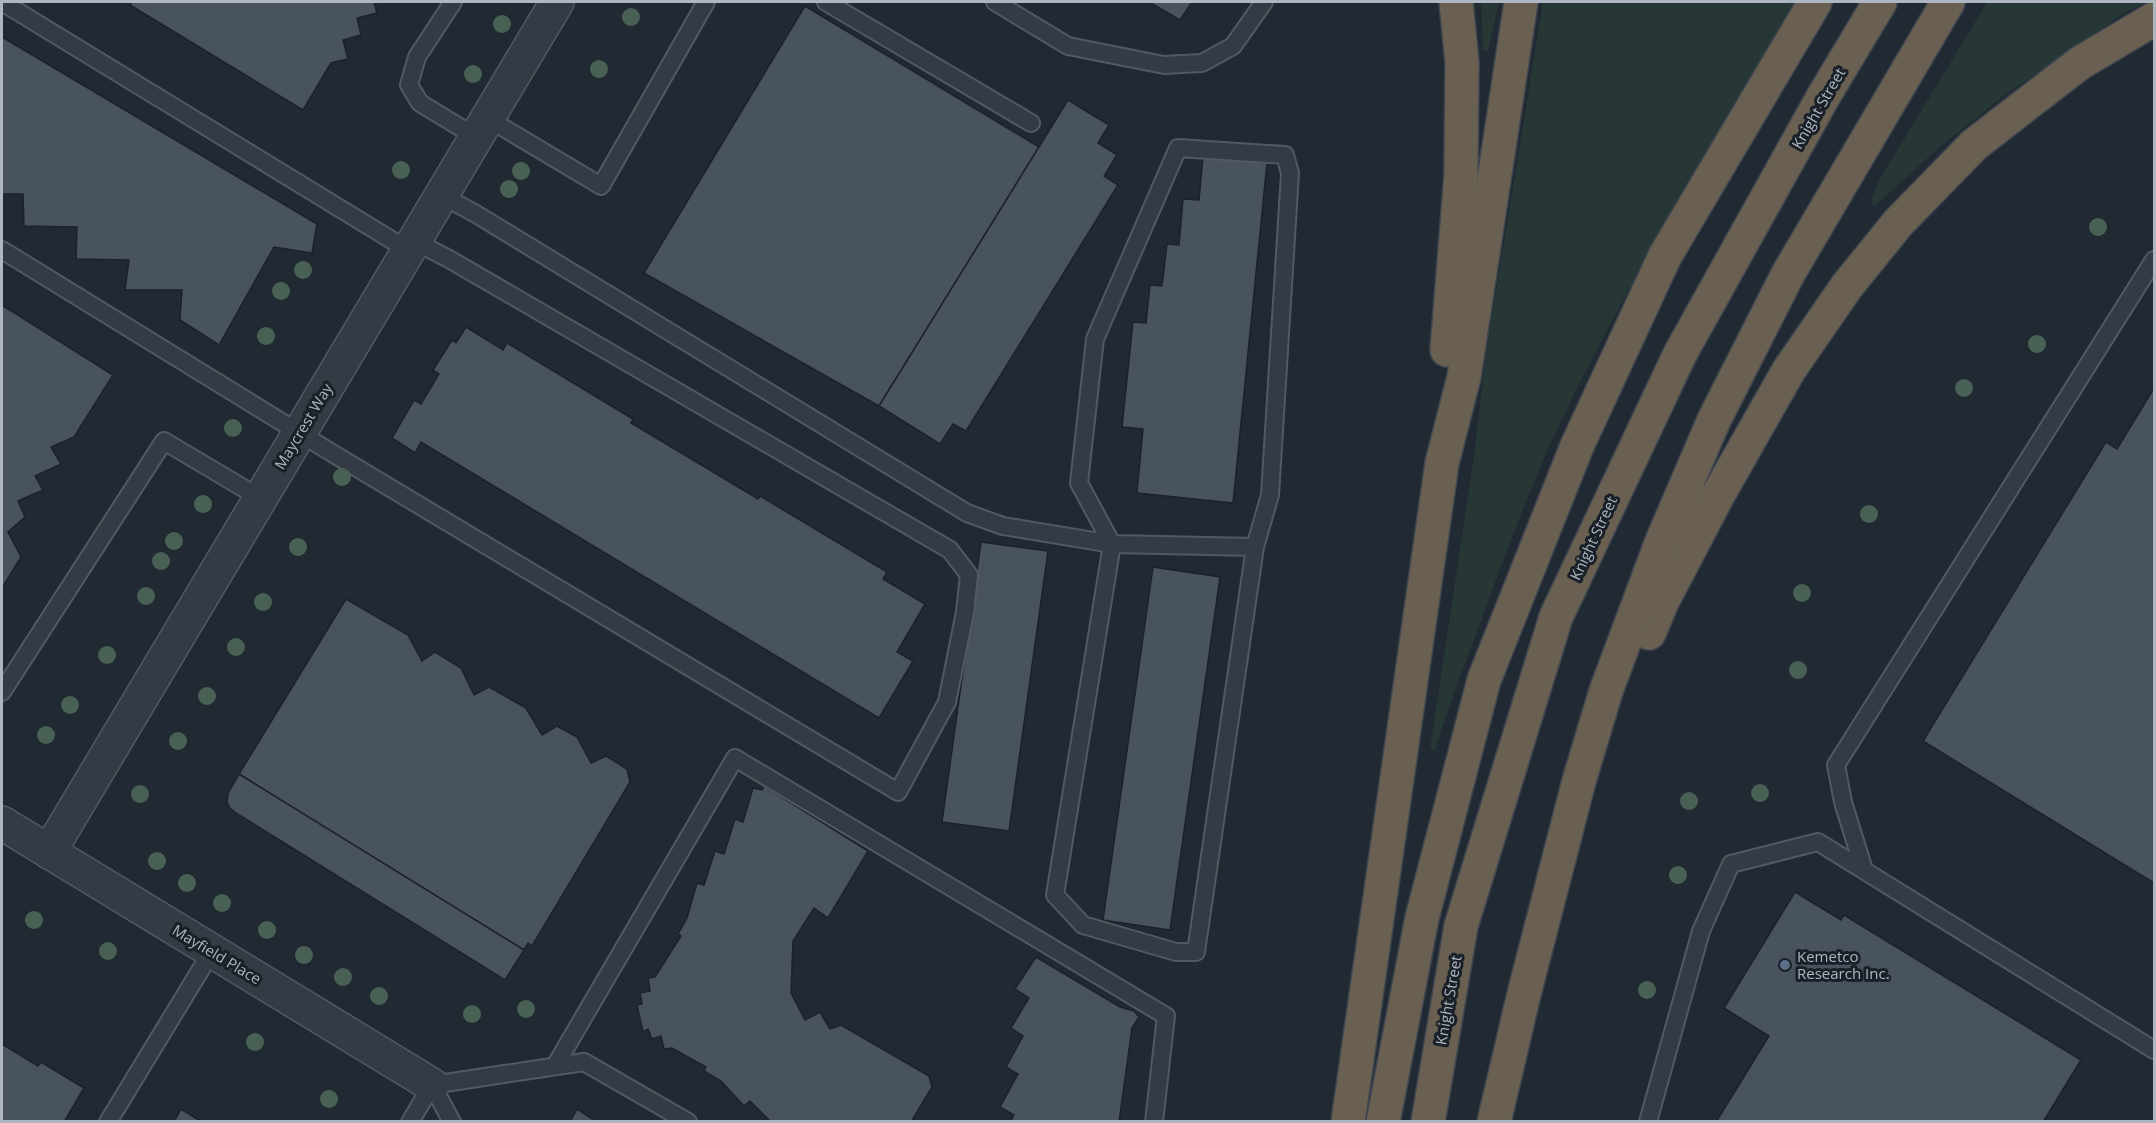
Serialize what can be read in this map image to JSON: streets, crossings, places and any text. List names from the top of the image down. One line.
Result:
{"streets":{"highway":["Knight Street"],"street":["Maycrest Way","Mayfield Place"]},"crossings":[["Maycrest Way","Mayfield Place"]],"places":["Kemetco Research Inc."]}
